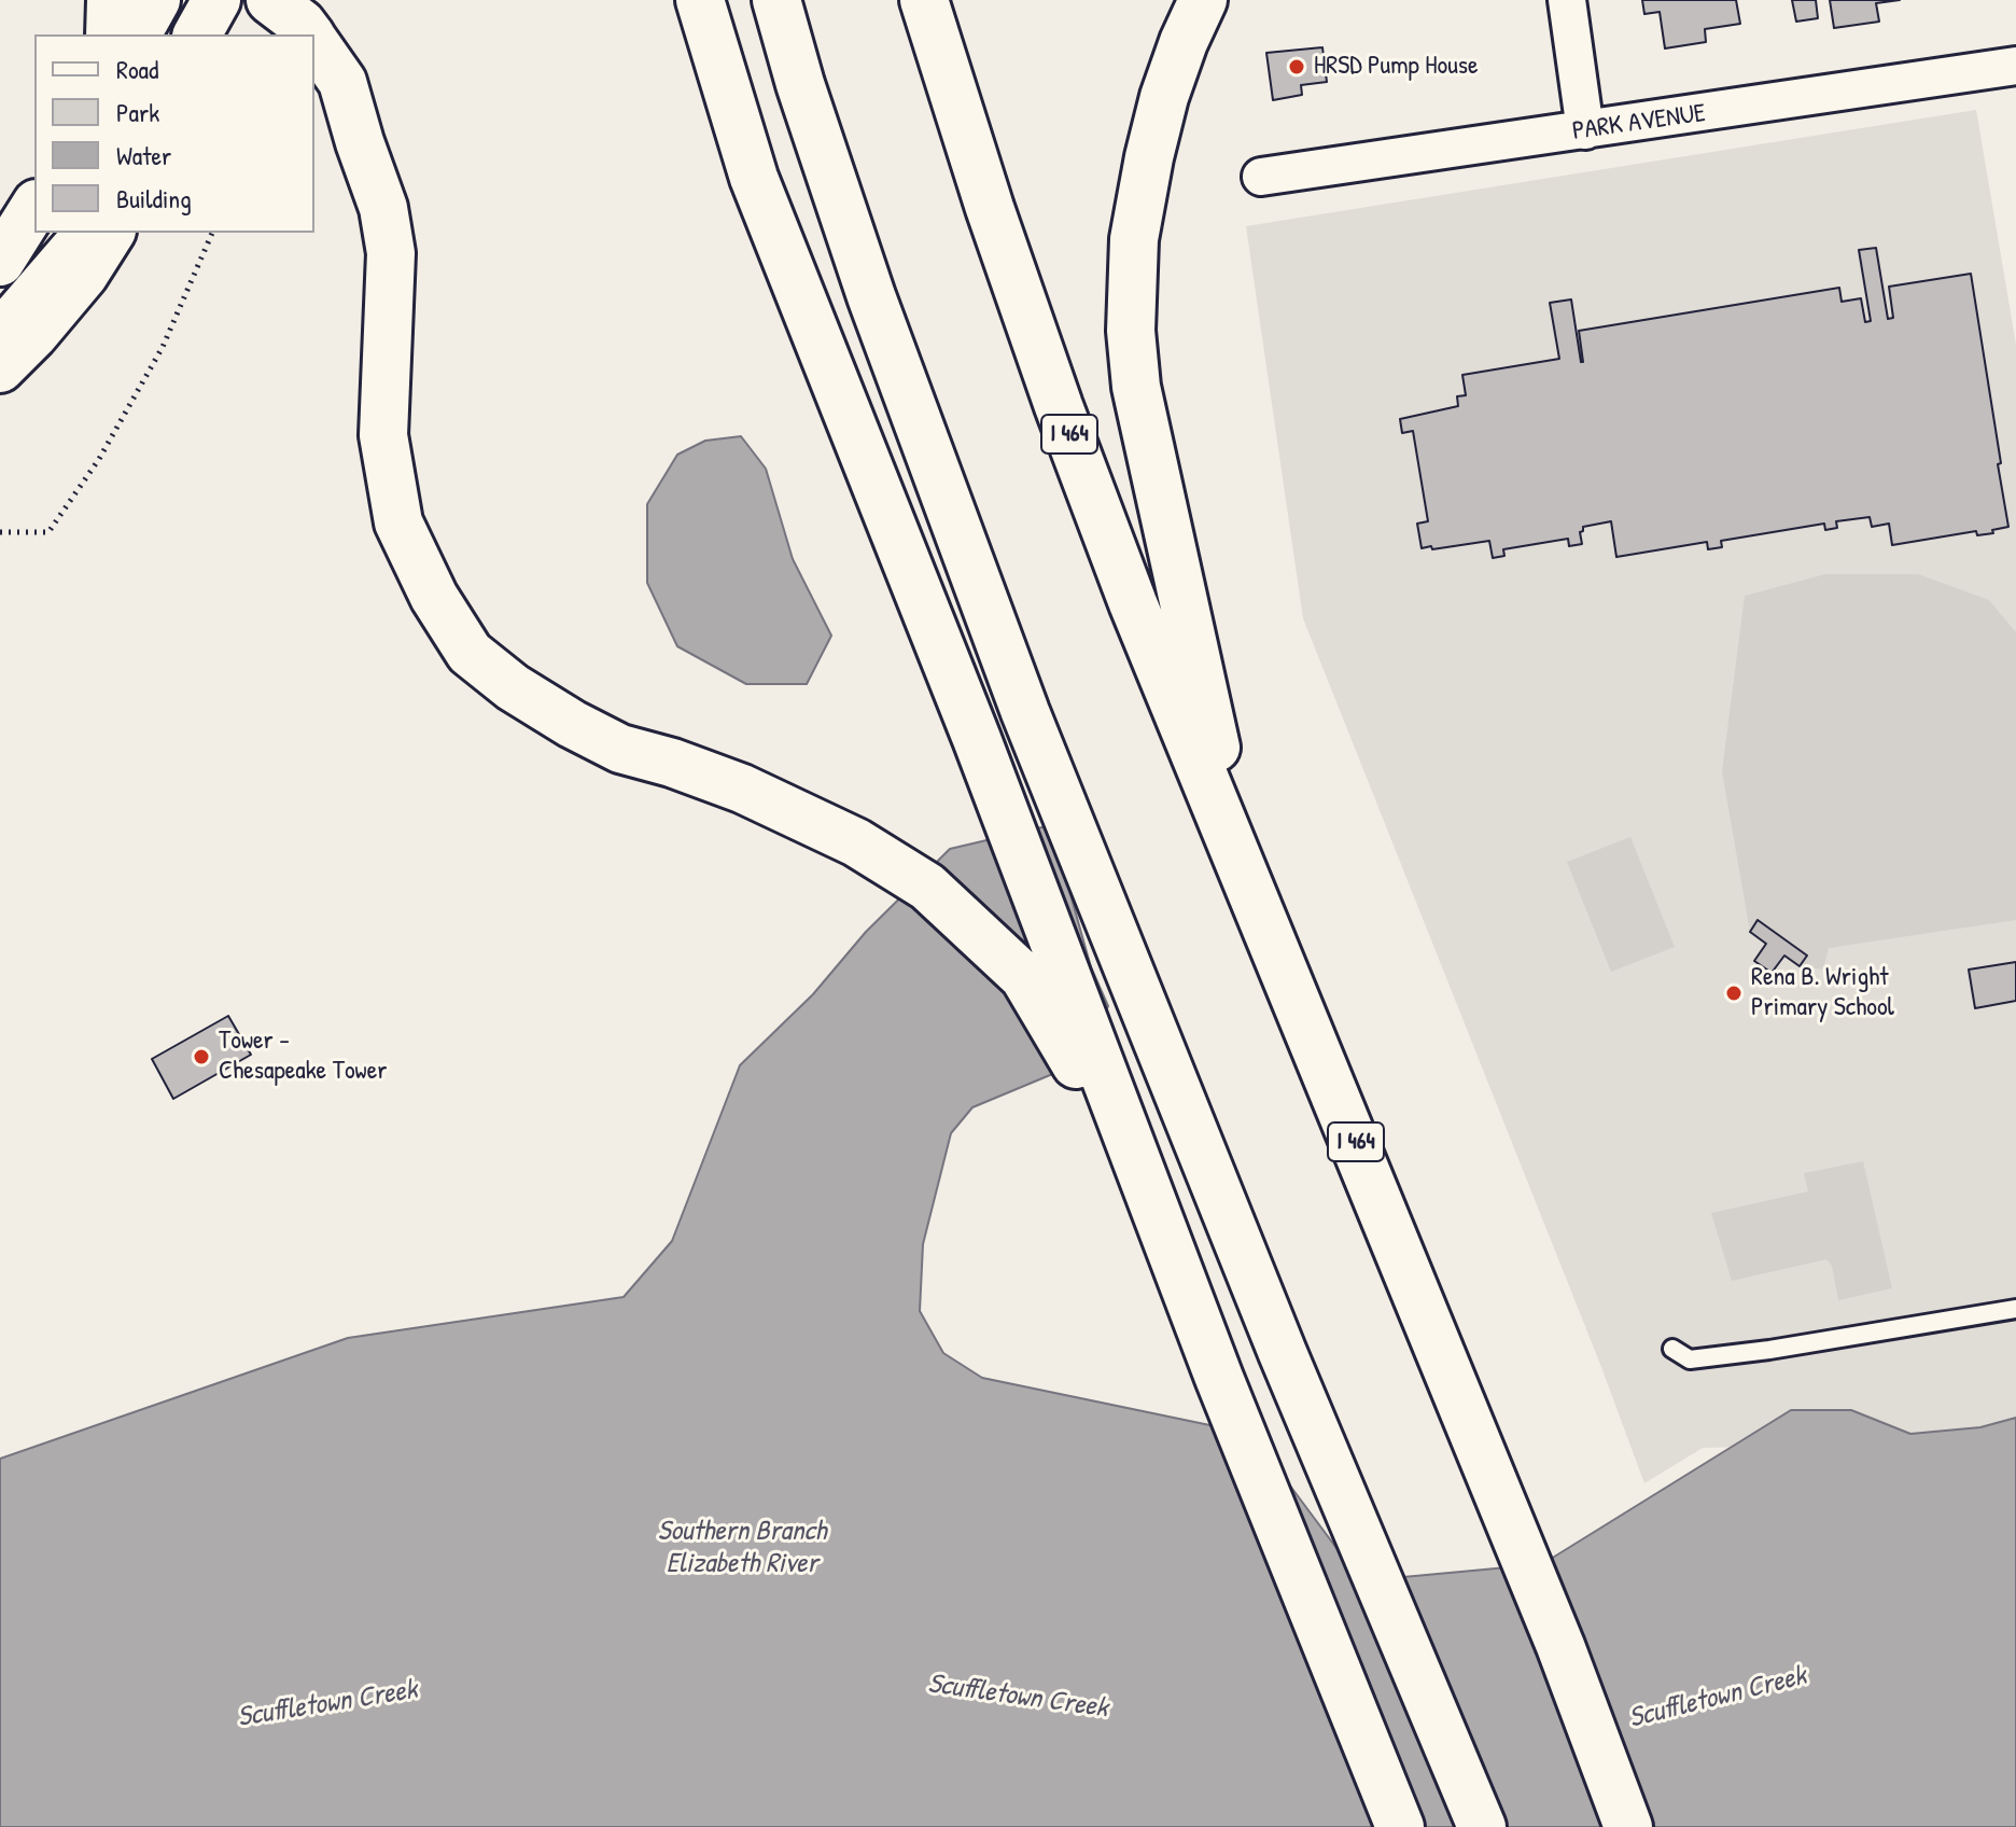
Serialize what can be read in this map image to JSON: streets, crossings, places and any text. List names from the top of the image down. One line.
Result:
{"streets":{"main road":["I 464"],"street":["PARK AVENUE"]},"water":["Southern Branch Elizabeth River","Scuffletown Creek"],"places":["HRSD Pump House","Rena B. Wright Primary School","Tower - Chesapeake Tower"],"legend":["Road","Park","Water","Building"]}
